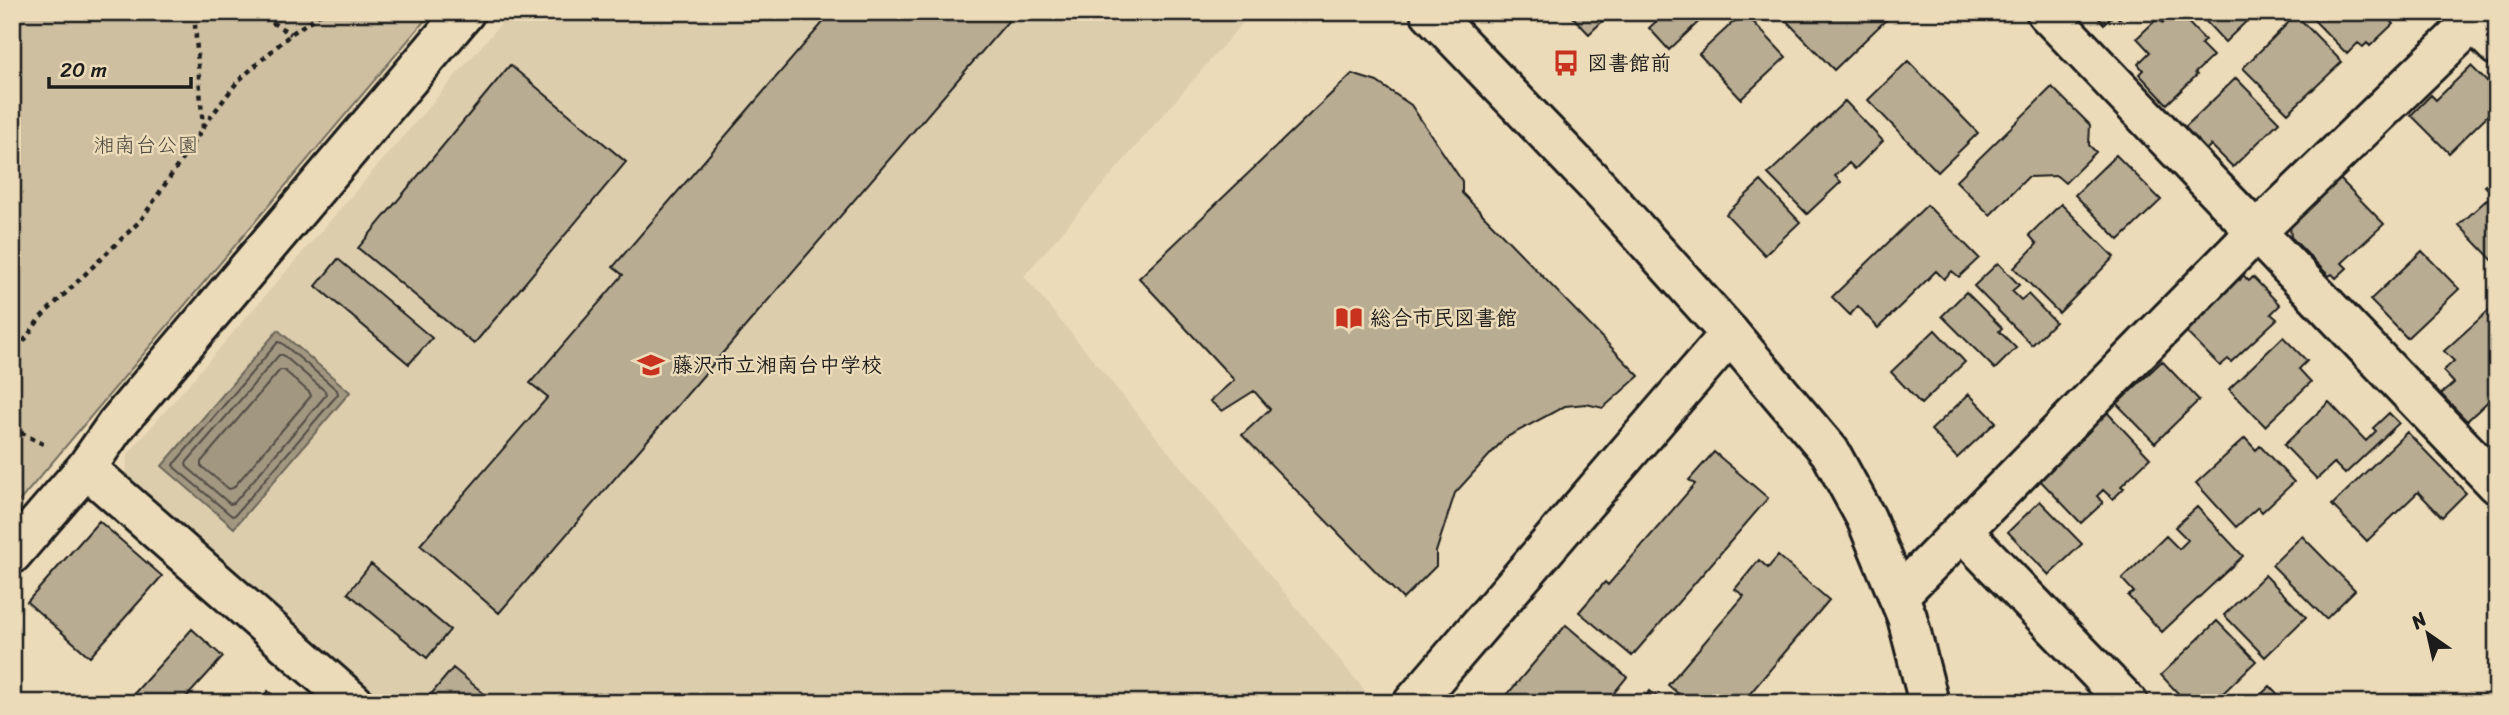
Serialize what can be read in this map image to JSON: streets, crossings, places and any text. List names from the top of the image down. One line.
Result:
{"parks":["湘南台公園"],"places":{"bus stop":["図書館前"],"library":["総合市民図書館"],"school or university":["藤沢市立湘南台中学校"]},"scale_bar":"20 m","north":"top left"}
